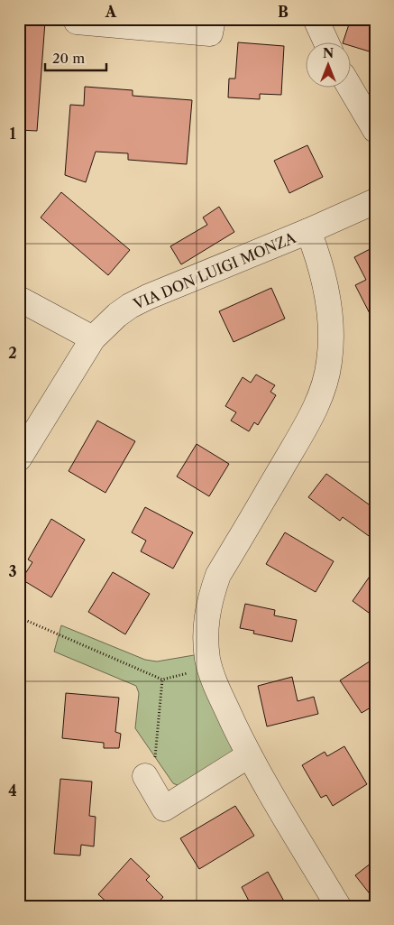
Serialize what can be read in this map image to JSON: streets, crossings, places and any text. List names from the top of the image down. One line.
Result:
{"streets":{"street":["VIA DON LUIGI MONZA"]},"scale_bar":"20 m","north":"top","grid":{"columns":["A","B"],"rows":["1","2","3","4"]}}
